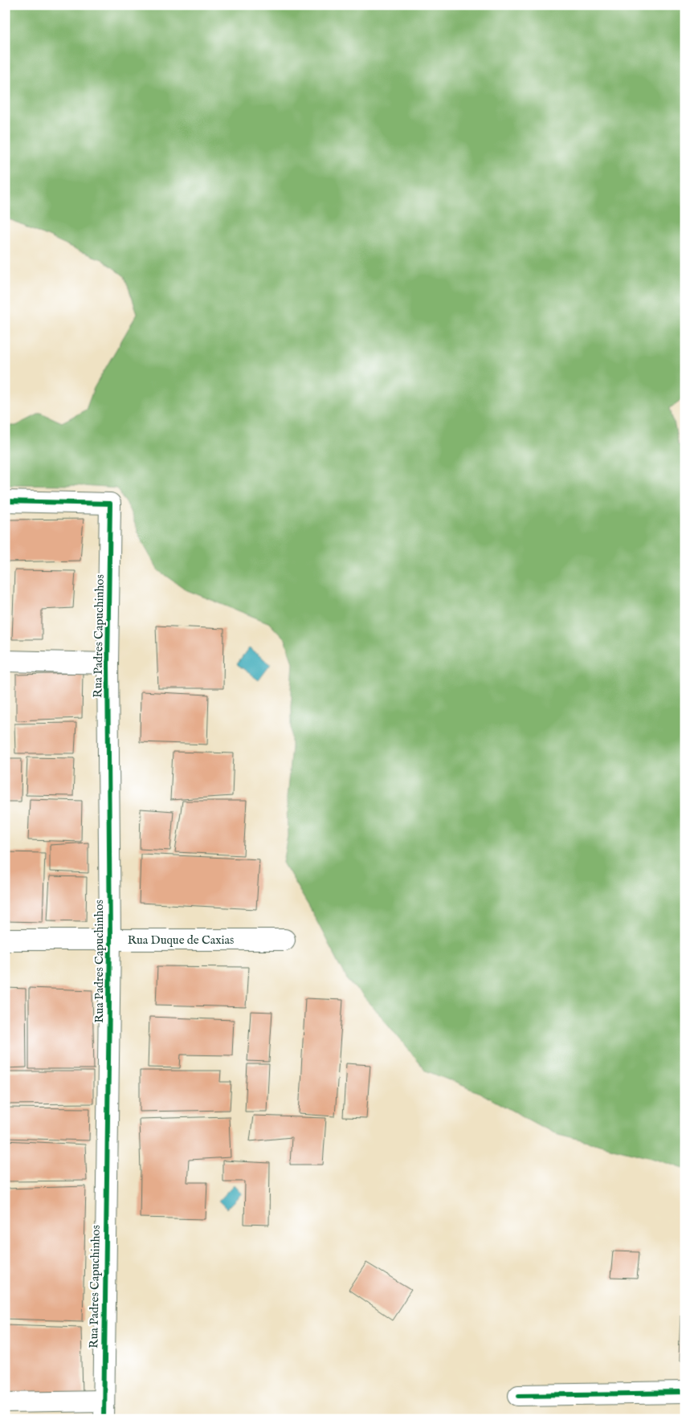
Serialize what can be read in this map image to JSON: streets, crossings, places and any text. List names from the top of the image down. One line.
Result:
{"streets":{"street":["Rua Padres Capuchinhos","Rua Duque de Caxias"]},"crossings":[["Rua Padres Capuchinhos","Rua Duque de Caxias"]]}
